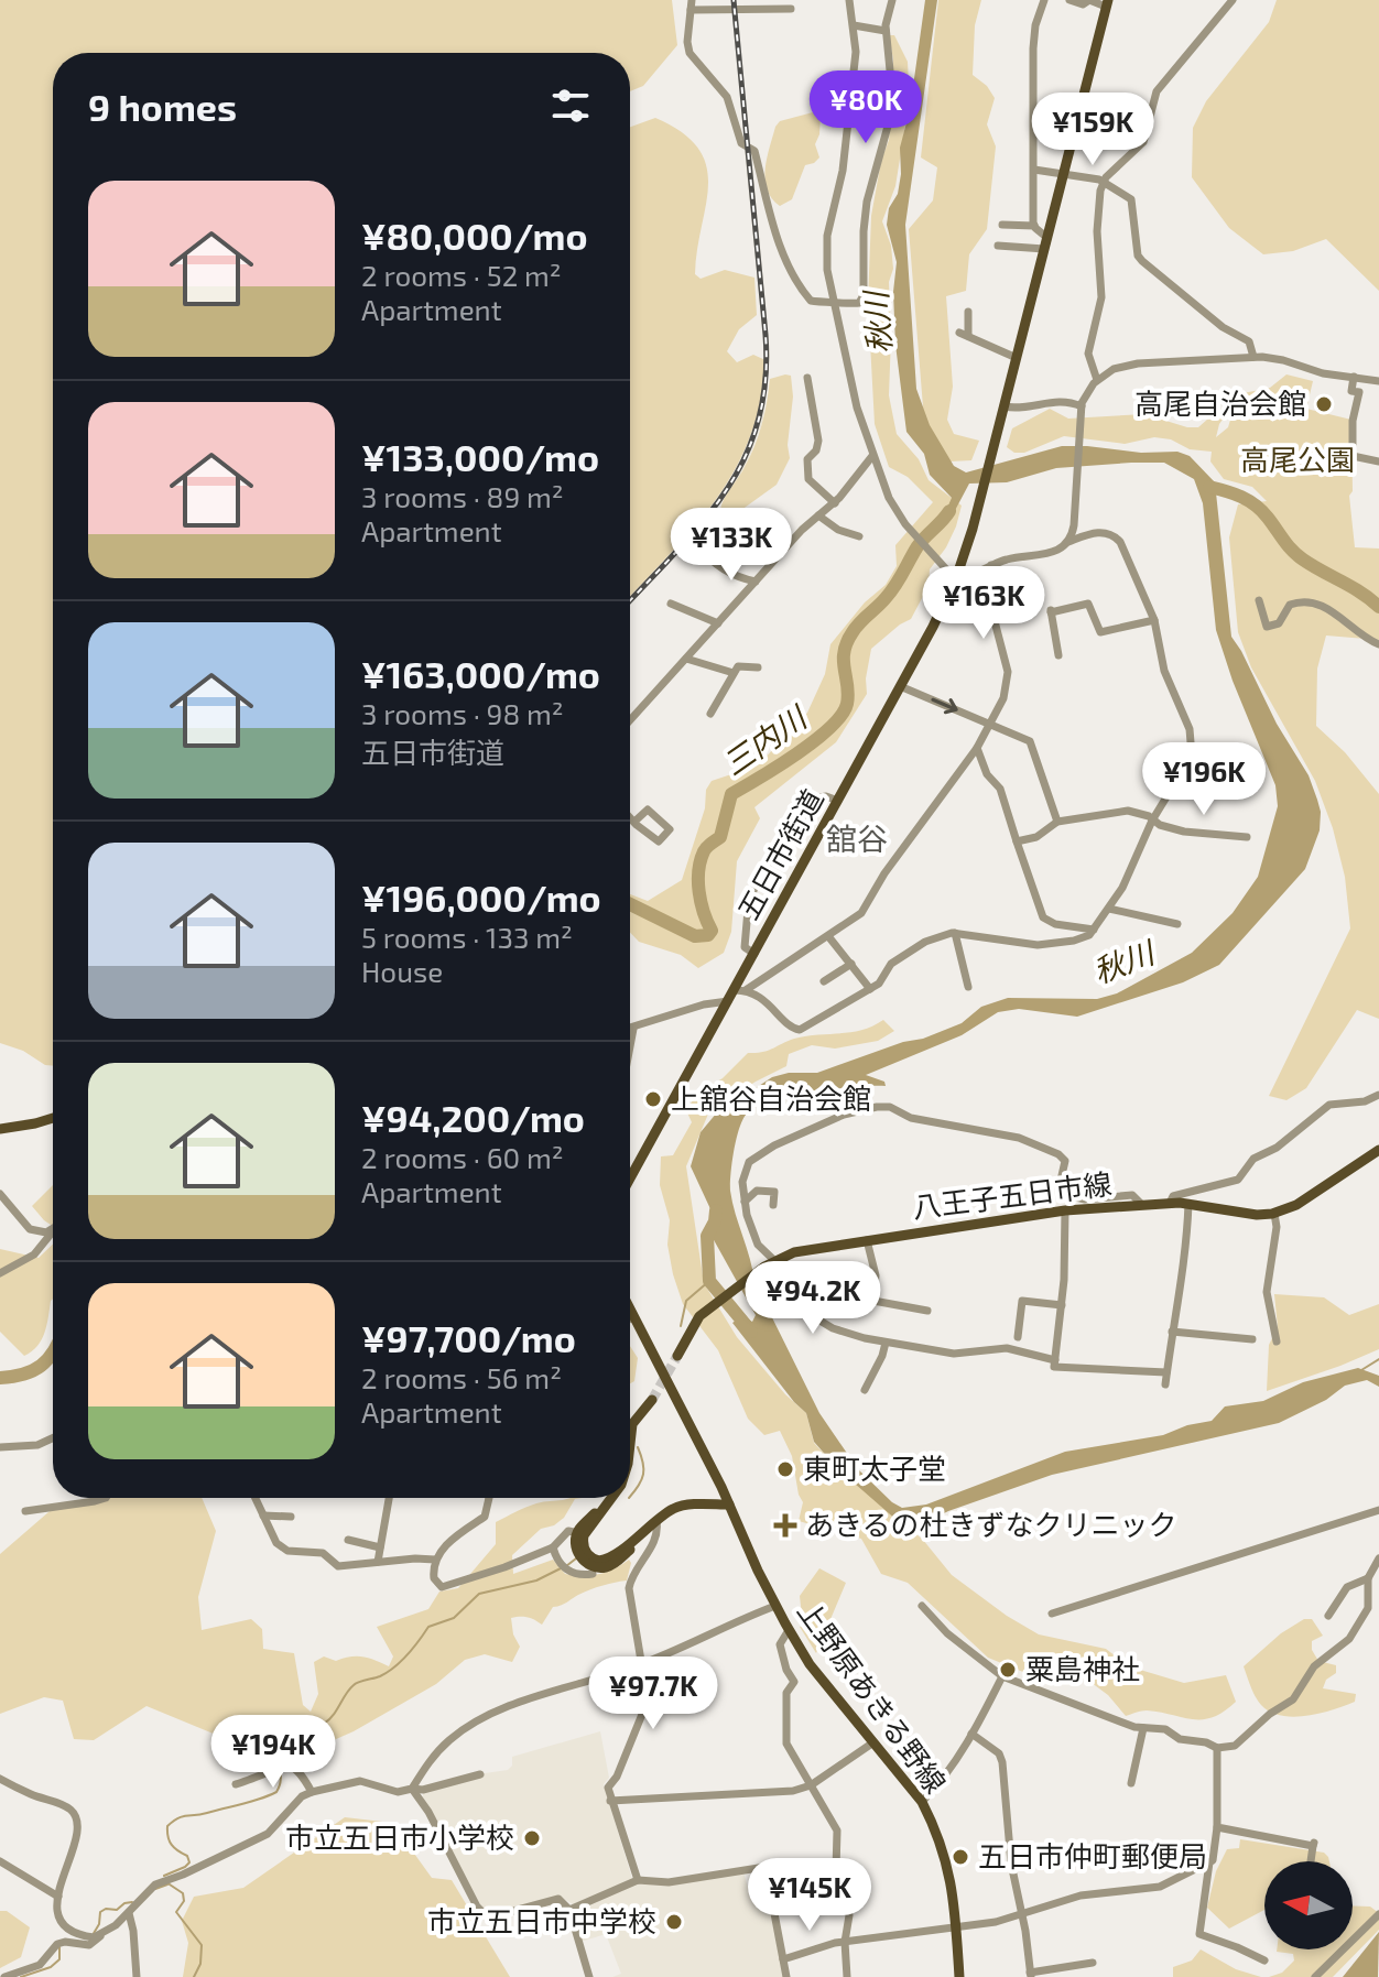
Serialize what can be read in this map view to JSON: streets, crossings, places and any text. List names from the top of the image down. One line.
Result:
{"streets":{"main road":["五日市街道","八王子五日市線","上野原あきる野線"]},"districts":["舘谷"],"water":["秋川","三内川"],"parks":["高尾公園"],"places":{"other":["高尾自治会館","上舘谷自治会館","東町太子堂","粟島神社","市立五日市小学校","五日市仲町郵便局","市立五日市中学校"],"health":["あきるの杜きずなクリニック"]},"north":"left","page":{"heading":"9 homes","price":["¥80K","¥159K","¥133K","¥163K","¥196K","¥94.2K","¥97.7K","¥194K","¥145K"],"list":[{"name":"¥80,000/mo","note":"2 rooms · 52 m² · Apartment"},{"name":"¥133,000/mo","note":"3 rooms · 89 m² · Apartment"},{"name":"¥163,000/mo","note":"3 rooms · 98 m² · 五日市街道"},{"name":"¥196,000/mo","note":"5 rooms · 133 m² · House"},{"name":"¥94,200/mo","note":"2 rooms · 60 m² · Apartment"},{"name":"¥97,700/mo","note":"2 rooms · 56 m² · Apartment"}]}}
